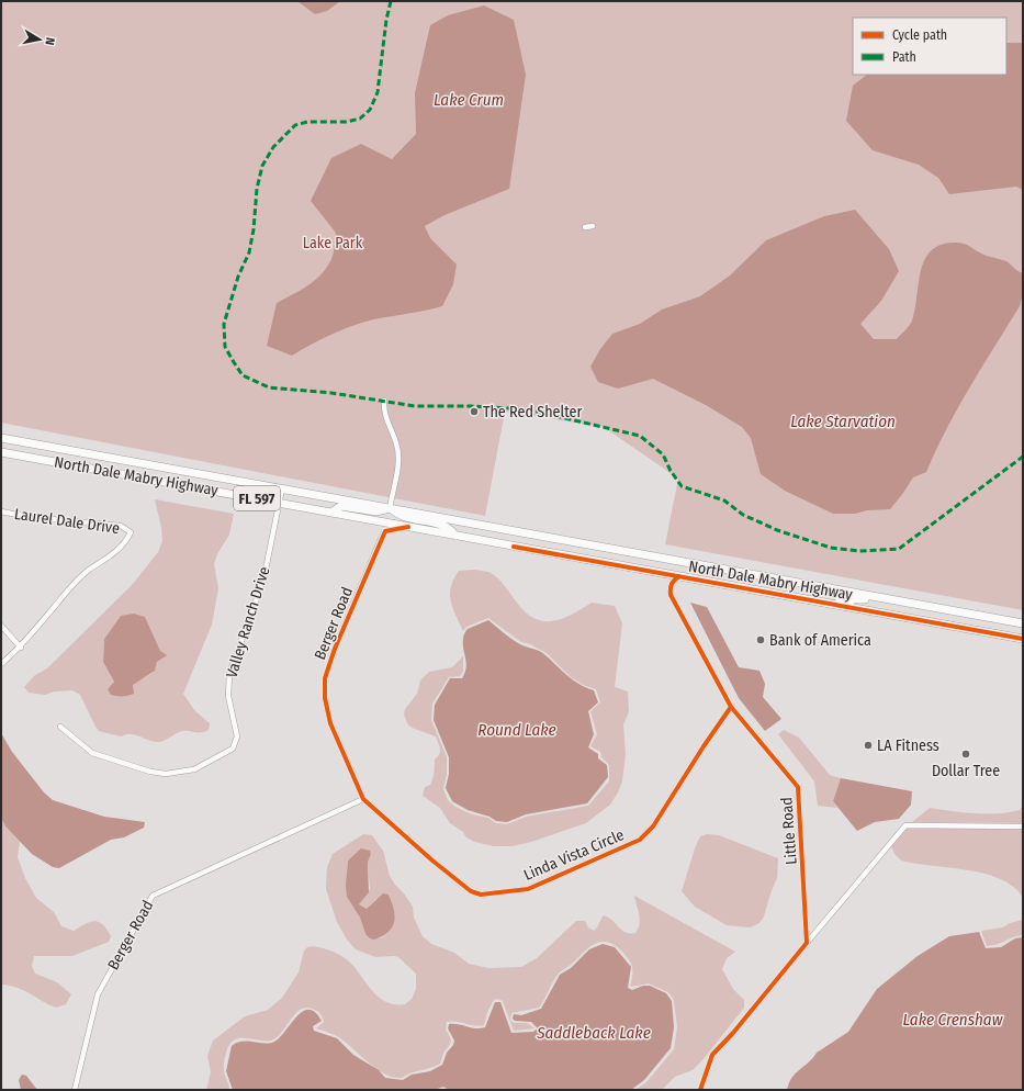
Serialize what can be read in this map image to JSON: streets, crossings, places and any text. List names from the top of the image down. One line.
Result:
{"streets":{"main road":["North Dale Mabry Highway","FL 597"],"street":["Laurel Dale Drive","Valley Ranch Drive","Berger Road","Little Road","Linda Vista Circle"]},"crossings":[["North Dale Mabry Highway","Valley Ranch Drive"],["North Dale Mabry Highway","Berger Road"],["North Dale Mabry Highway","Little Road"],["Berger Road","Linda Vista Circle"],["Little Road","Linda Vista Circle"]],"water":["Lake Crum","Lake Starvation","Round Lake","Lake Crenshaw","Saddleback Lake"],"parks":["Lake Park"],"places":["The Red Shelter","Bank of America","LA Fitness","Dollar Tree"],"legend":["Cycle path","Path"],"north":"right"}
